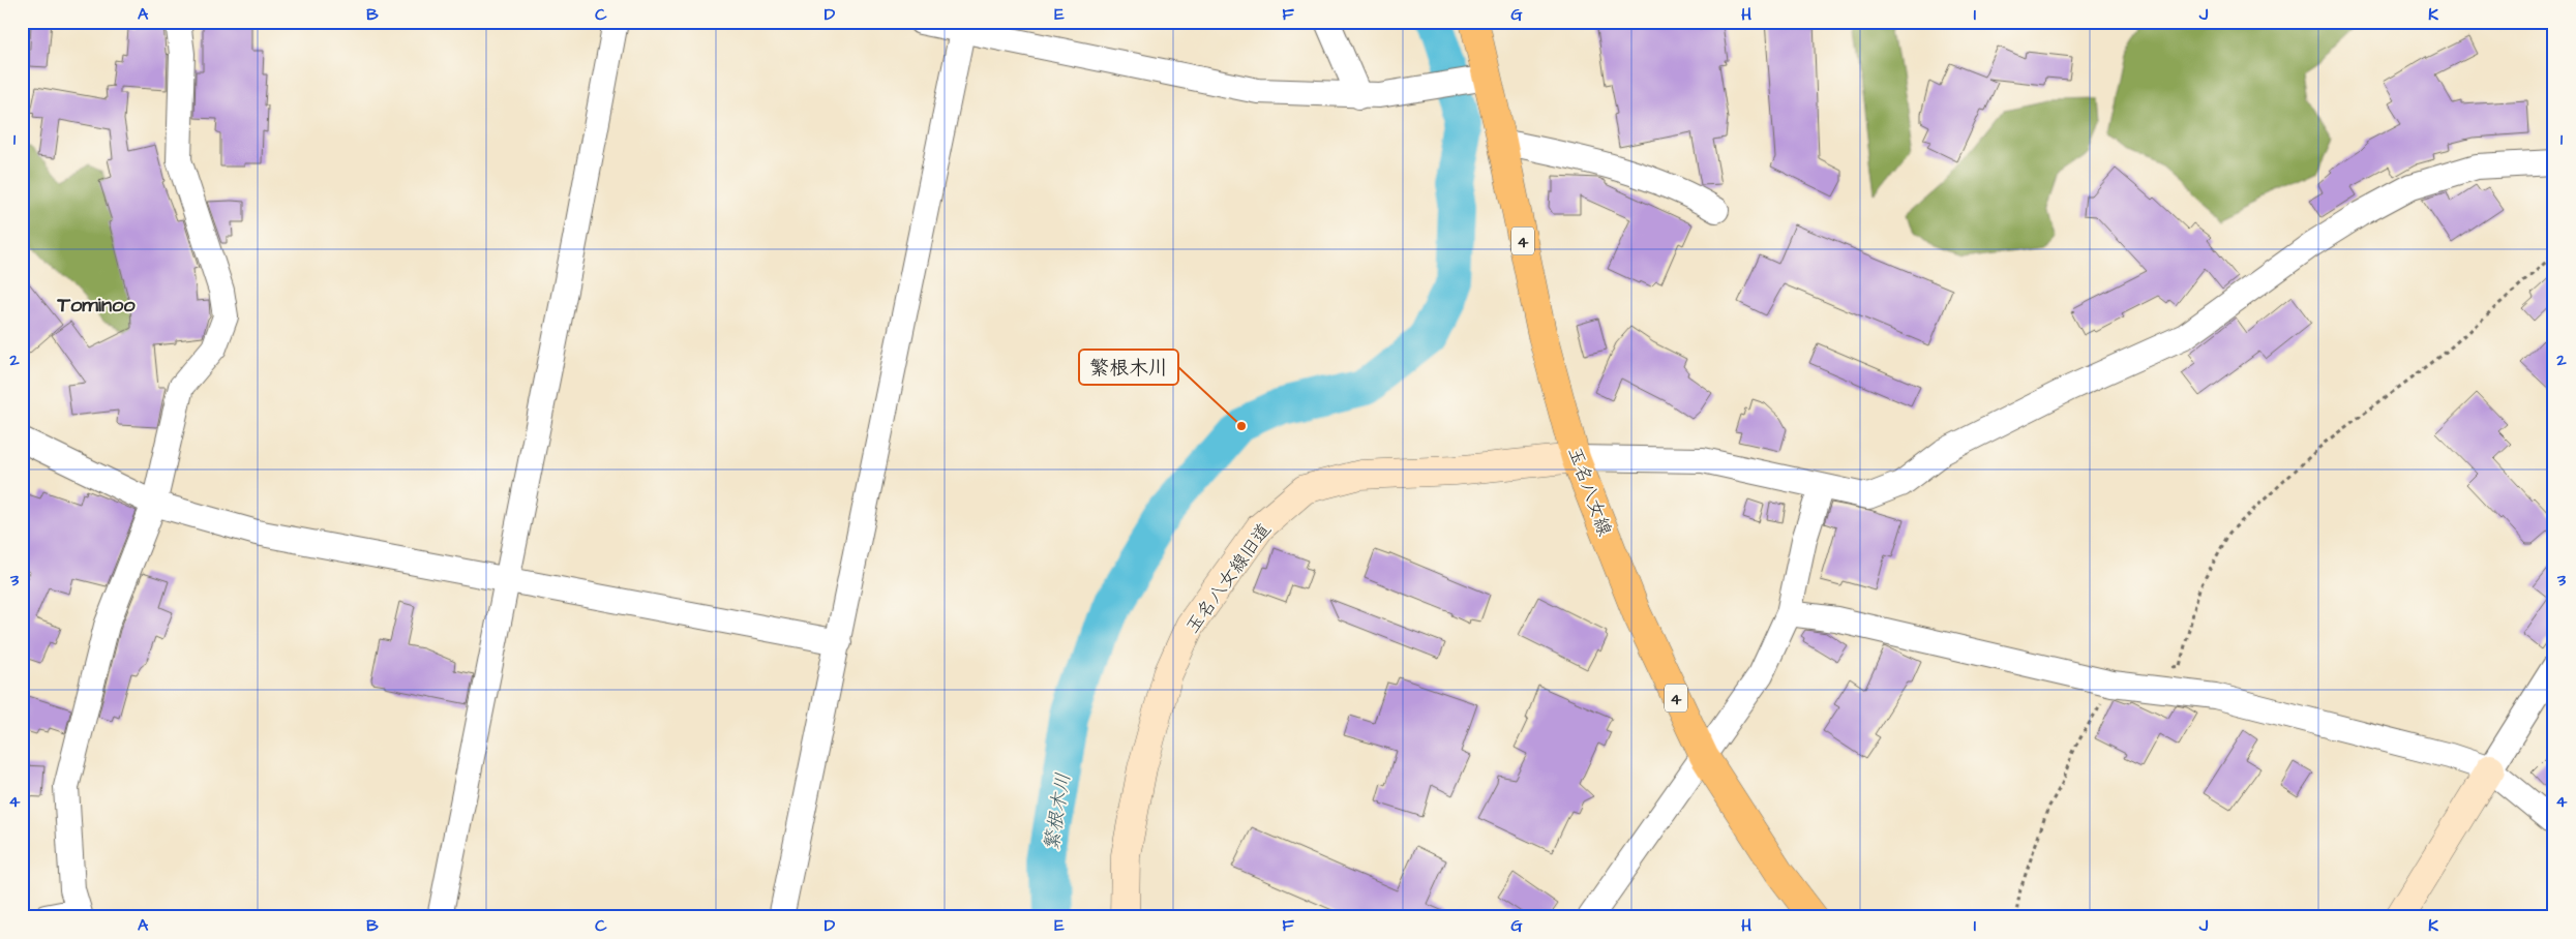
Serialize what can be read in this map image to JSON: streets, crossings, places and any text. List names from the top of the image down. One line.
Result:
{"streets":{"main road":["4","玉名八女線"],"street":["玉名八女線旧道"]},"crossings":[["玉名八女線","玉名八女線旧道"]],"districts":["Tominoo"],"water":["繁根木川"],"places":["繁根木川"],"grid":{"columns":["A","B","C","D","E","F","G","H","I","J","K"],"rows":["1","2","3","4"]}}
